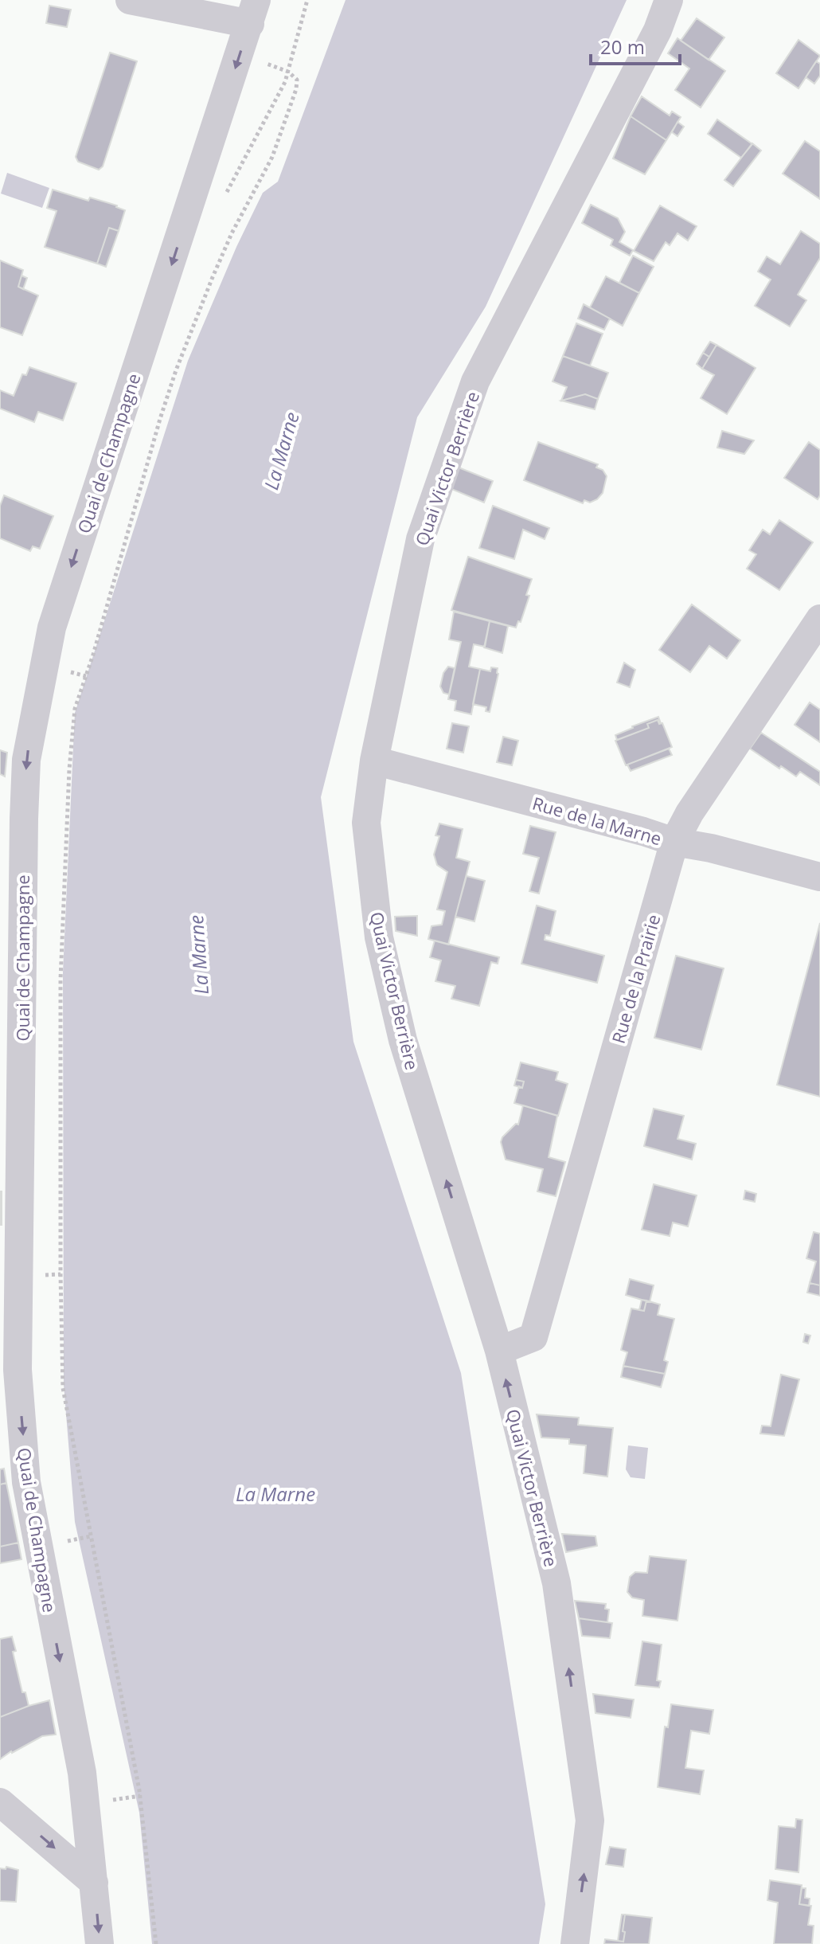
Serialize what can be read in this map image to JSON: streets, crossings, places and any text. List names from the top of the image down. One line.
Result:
{"streets":{"street":["Quai de Champagne","Quai Victor Berrière","Rue de la Marne","Rue de la Prairie"]},"crossings":[["Quai Victor Berrière","Rue de la Marne"],["Quai Victor Berrière","Rue de la Prairie"],["Rue de la Marne","Rue de la Prairie"]],"one_way":["Quai de Champagne","Quai Victor Berrière"],"water":["La Marne"],"scale_bar":"20 m"}
